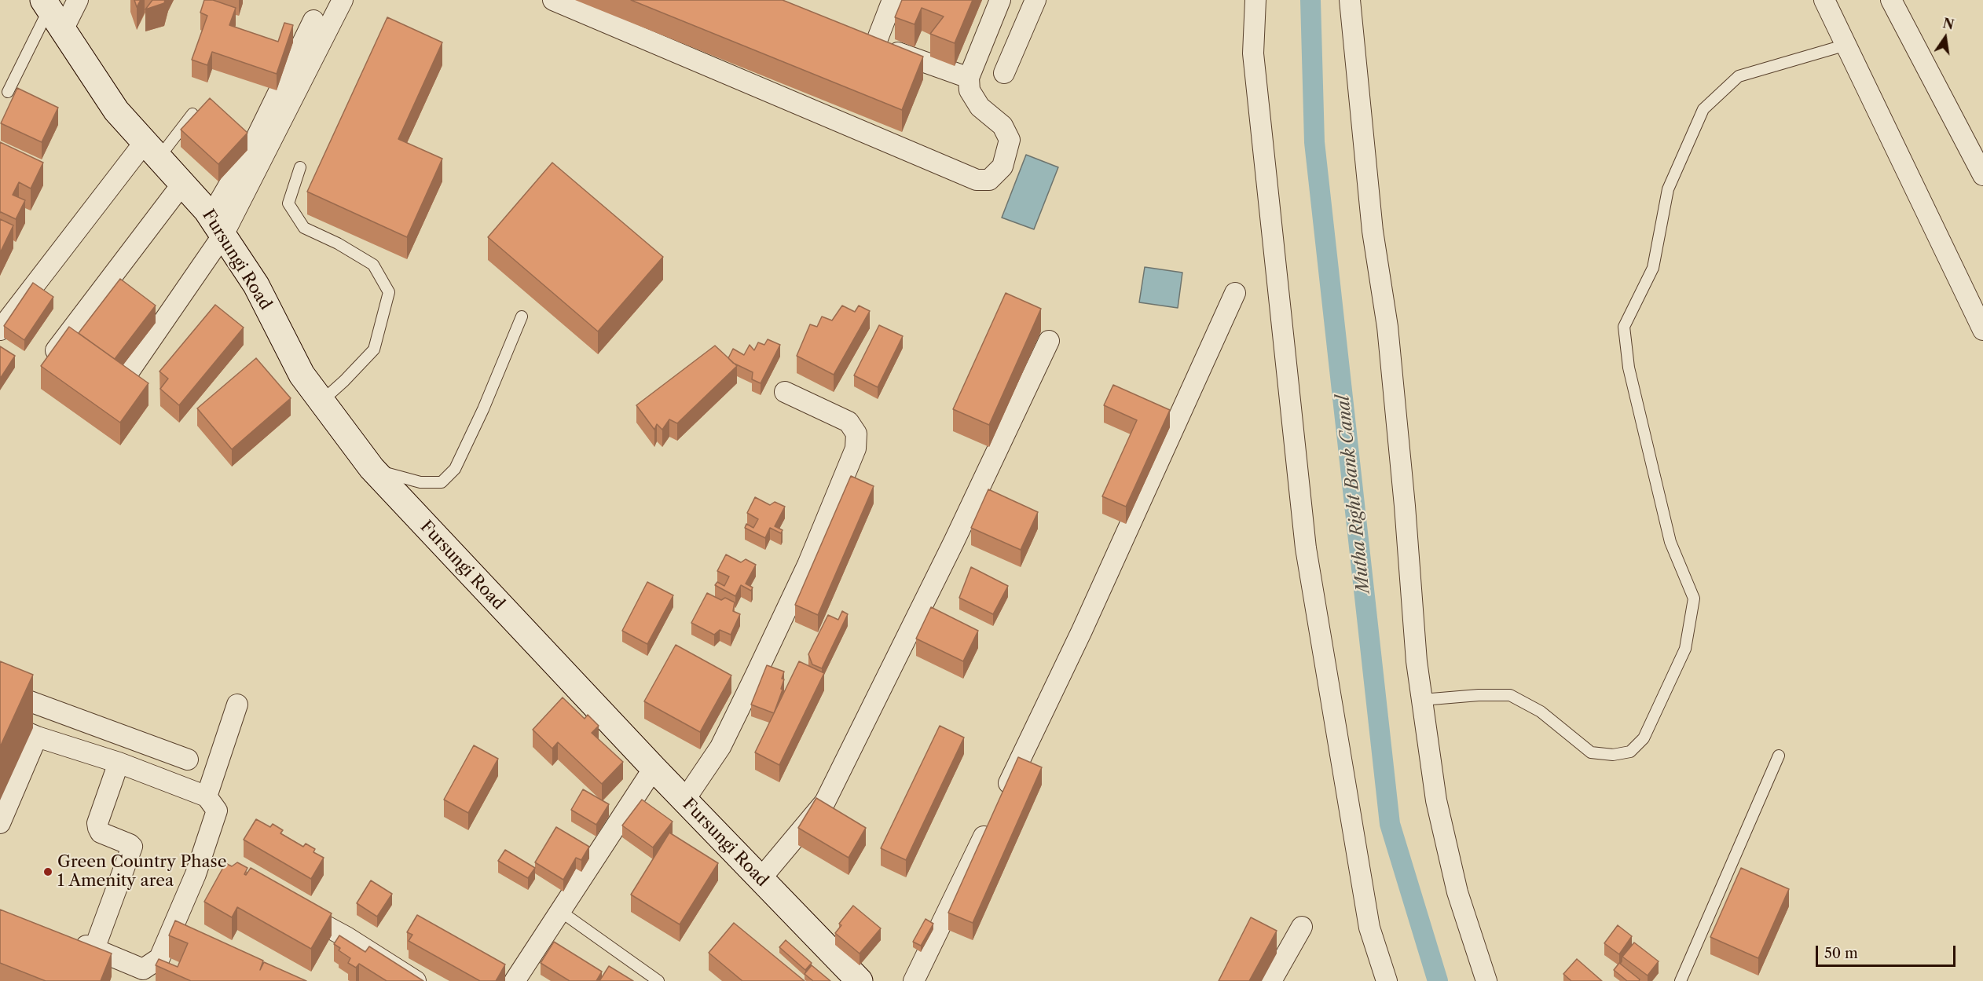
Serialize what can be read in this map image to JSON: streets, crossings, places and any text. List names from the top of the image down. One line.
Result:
{"streets":{"street":["Fursungi Road"]},"water":["Mutha Right Bank Canal"],"places":["Green Country Phase 1 Amenity area"],"scale_bar":"50 m","north":"top"}
